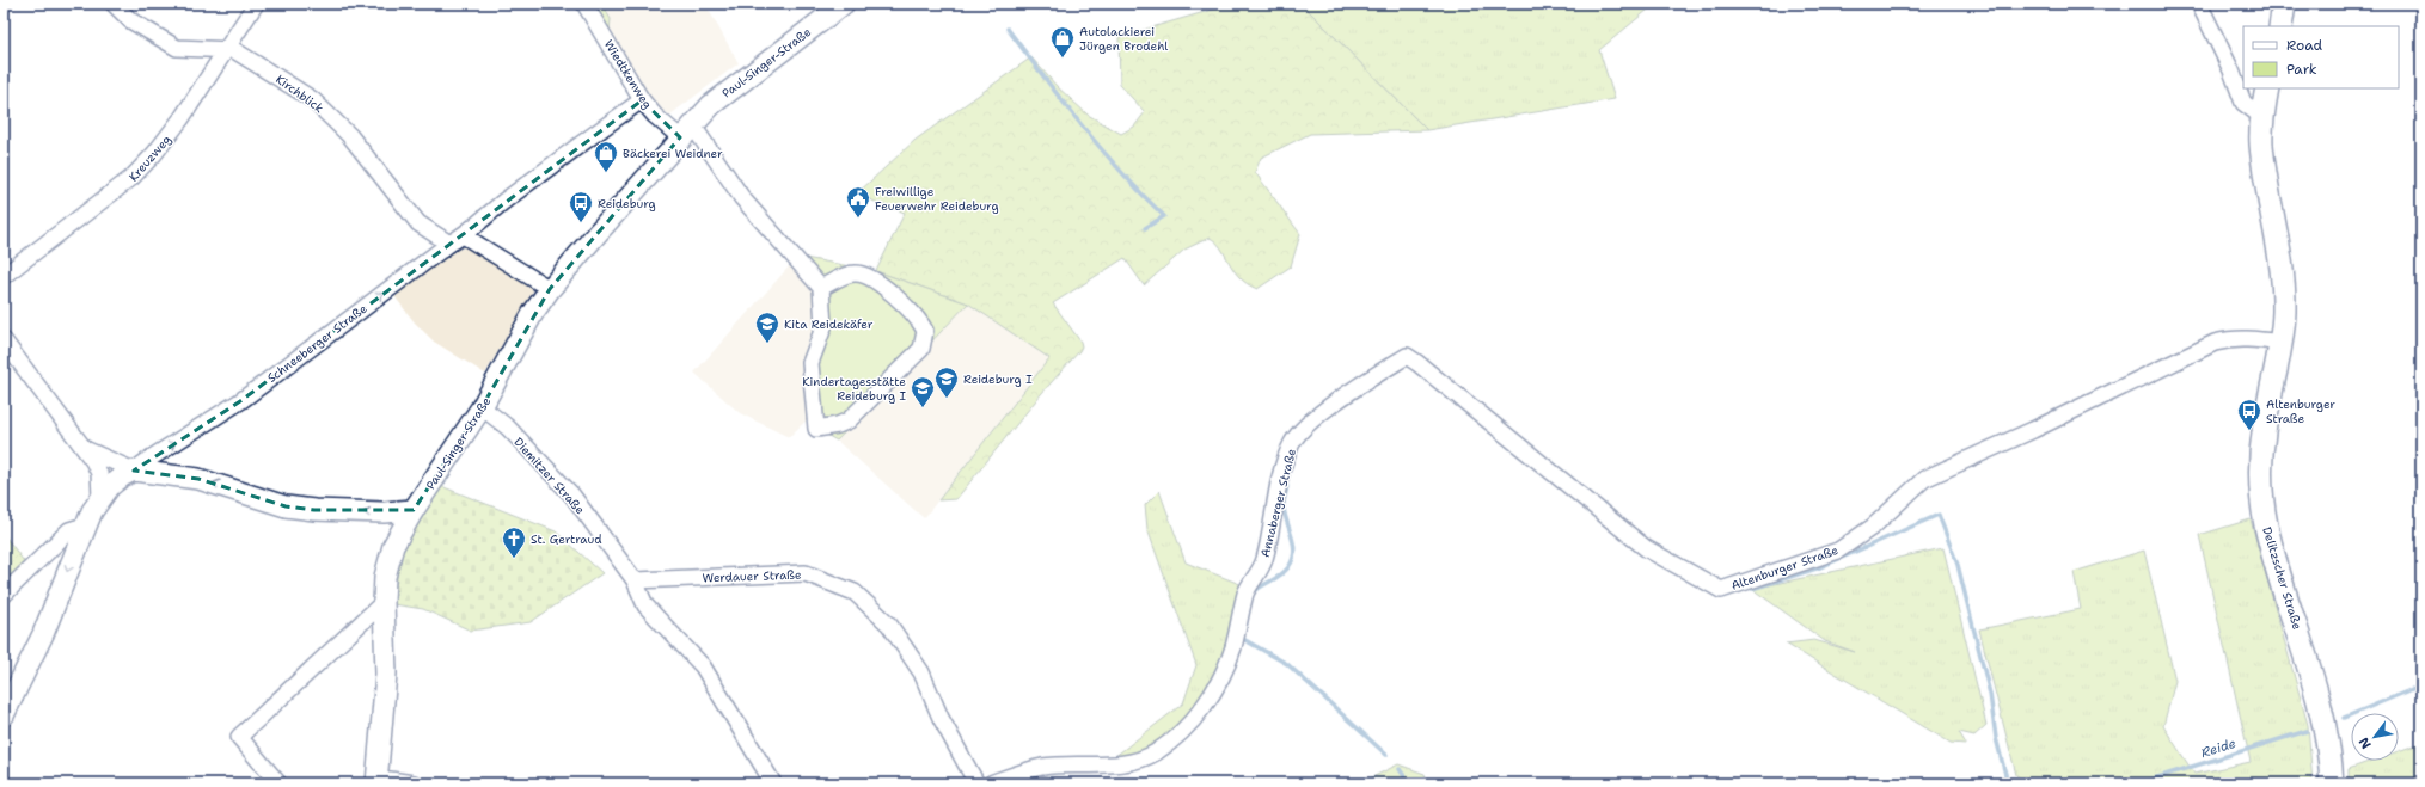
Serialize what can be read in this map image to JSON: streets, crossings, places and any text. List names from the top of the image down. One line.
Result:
{"streets":{"main road":["Delitzscher Straße"],"street":["Paul-Singer-Straße","Wiedtkenweg","Kirchblick","Kreuzweg","Schneeberger Straße","Diemitzer Straße","Annaberger Straße","Altenburger Straße","Werdauer Straße"]},"crossings":[["Paul-Singer-Straße","Wiedtkenweg"],["Paul-Singer-Straße","Diemitzer Straße"],["Wiedtkenweg","Schneeberger Straße"],["Kirchblick","Kreuzweg"],["Kirchblick","Schneeberger Straße"],["Diemitzer Straße","Werdauer Straße"],["Annaberger Straße","Altenburger Straße"],["Altenburger Straße","Delitzscher Straße"]],"water":["Reide"],"places":{"shop":["Autolackierei Jürgen Brodehl","Bäckerei Weidner"],"public building":["Freiwillige Feuerwehr Reideburg"],"bus stop":["Reideburg","Altenburger Straße"],"school or university":["Kita Reidekäfer","Reideburg I","Kindertagesstätte Reideburg I"],"church":["St. Gertraud"]},"legend":["Road","Park"],"north":"bottom left"}
